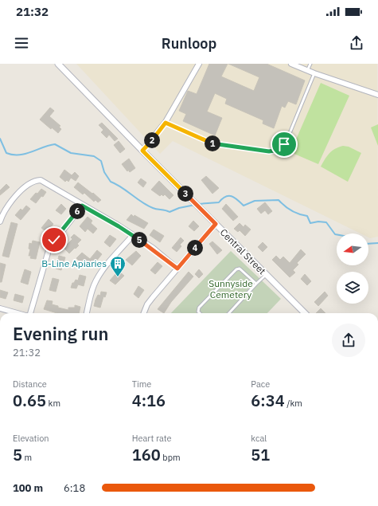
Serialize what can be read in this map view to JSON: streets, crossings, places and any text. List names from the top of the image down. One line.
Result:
{"streets":{"street":["Central Street"]},"parks":["Sunnyside Cemetery"],"places":{"building":["B-Line Apiaries"]},"north":"left","page":{"status":"21:32","header":"Runloop","pins":["2","1","3","6","5","4"],"heading":["Evening run","21:32"],"stats":[["Distance","0.65 km"],["Time","4:16"],["Pace","6:34 /km"],["Elevation","5 m"],["Heart rate","160 bpm"],["kcal","51"]],"list":[{"name":"100 m","note":"6:18"}]}}
